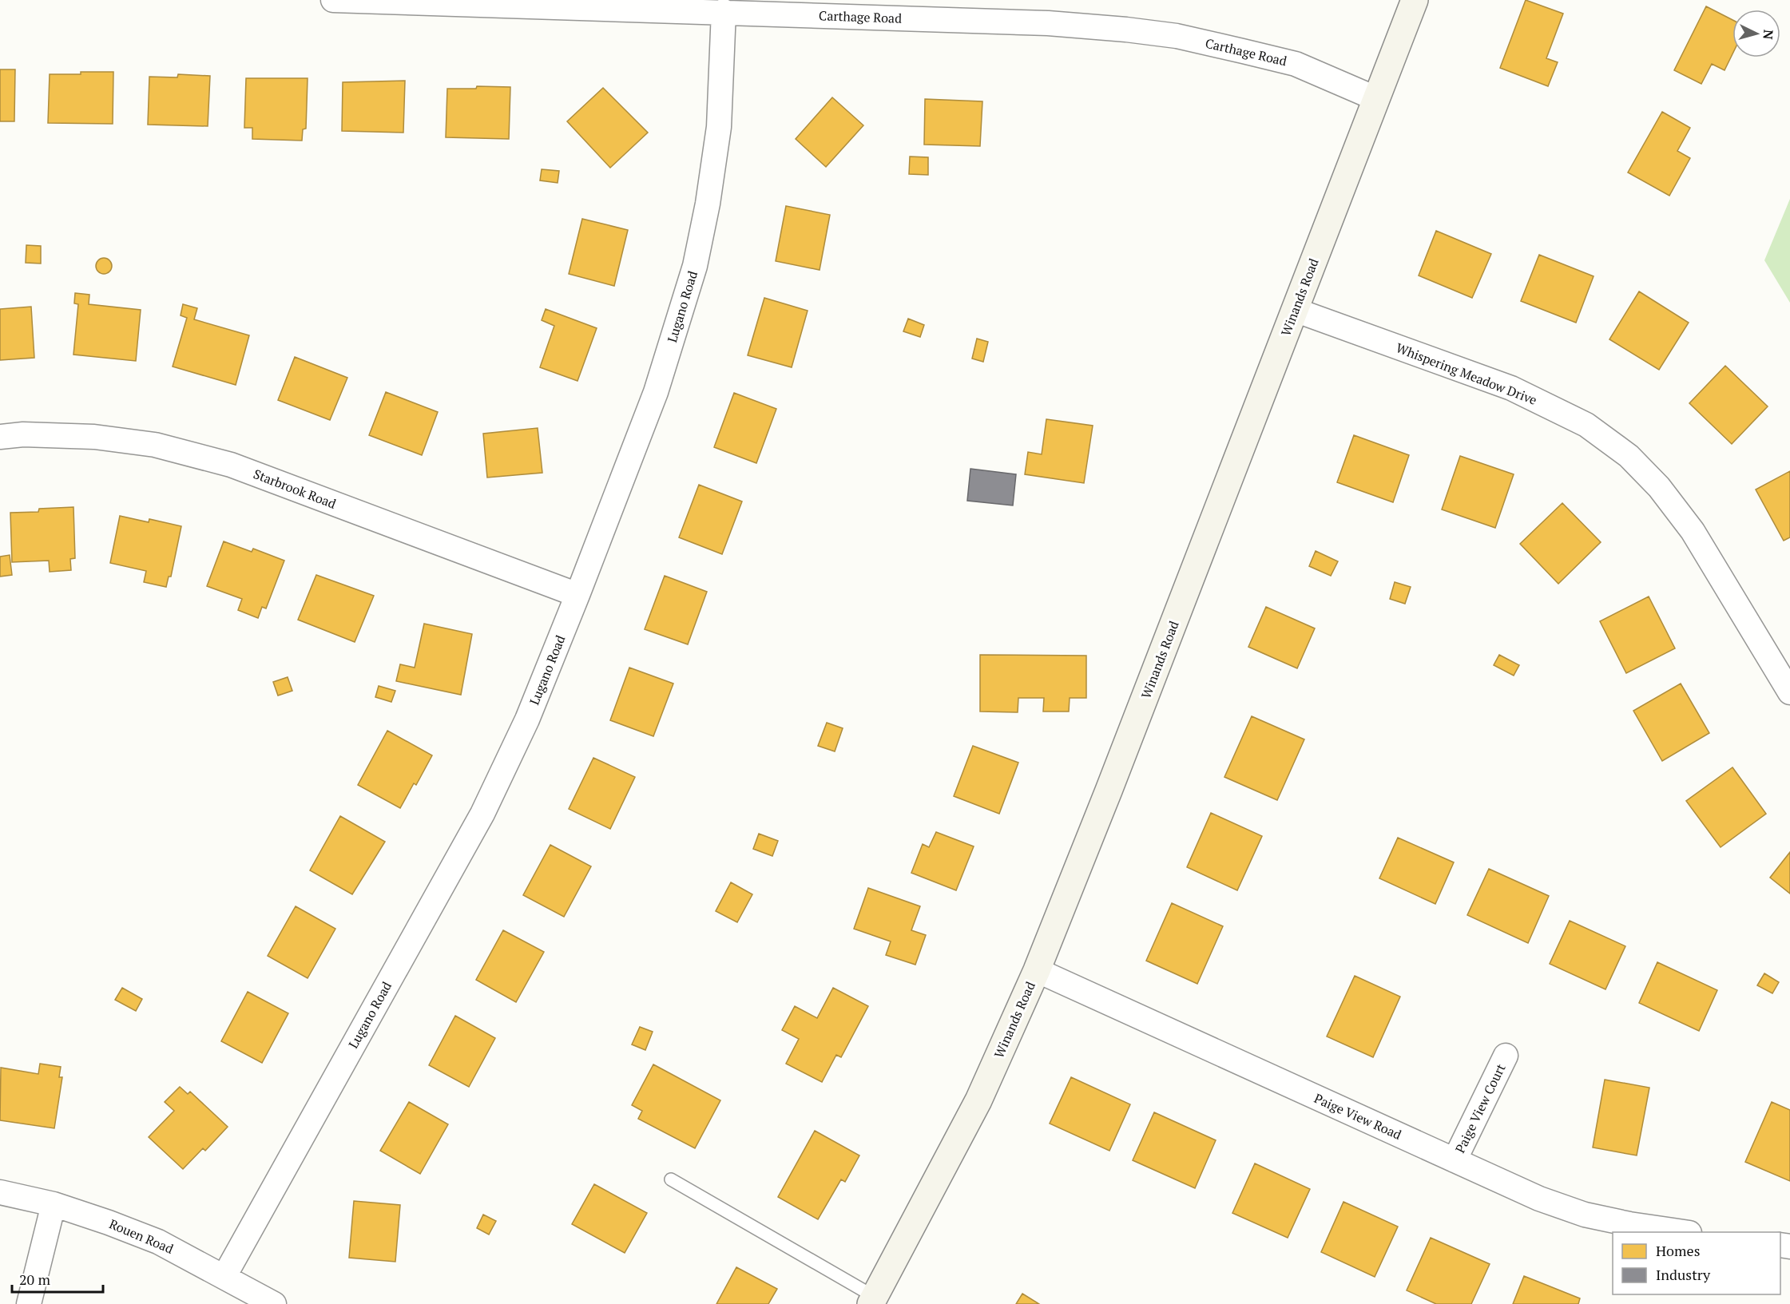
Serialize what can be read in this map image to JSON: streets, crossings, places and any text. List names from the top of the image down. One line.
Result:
{"streets":{"street":["Carthage Road","Winands Road","Lugano Road","Whispering Meadow Drive","Starbrook Road","Paige View Court","Paige View Road","Rouen Road"]},"crossings":[["Carthage Road","Winands Road"],["Carthage Road","Lugano Road"],["Winands Road","Whispering Meadow Drive"],["Winands Road","Paige View Road"],["Lugano Road","Starbrook Road"],["Lugano Road","Rouen Road"],["Paige View Court","Paige View Road"]],"legend":["Homes","Industry"],"scale_bar":"20 m","north":"right"}
